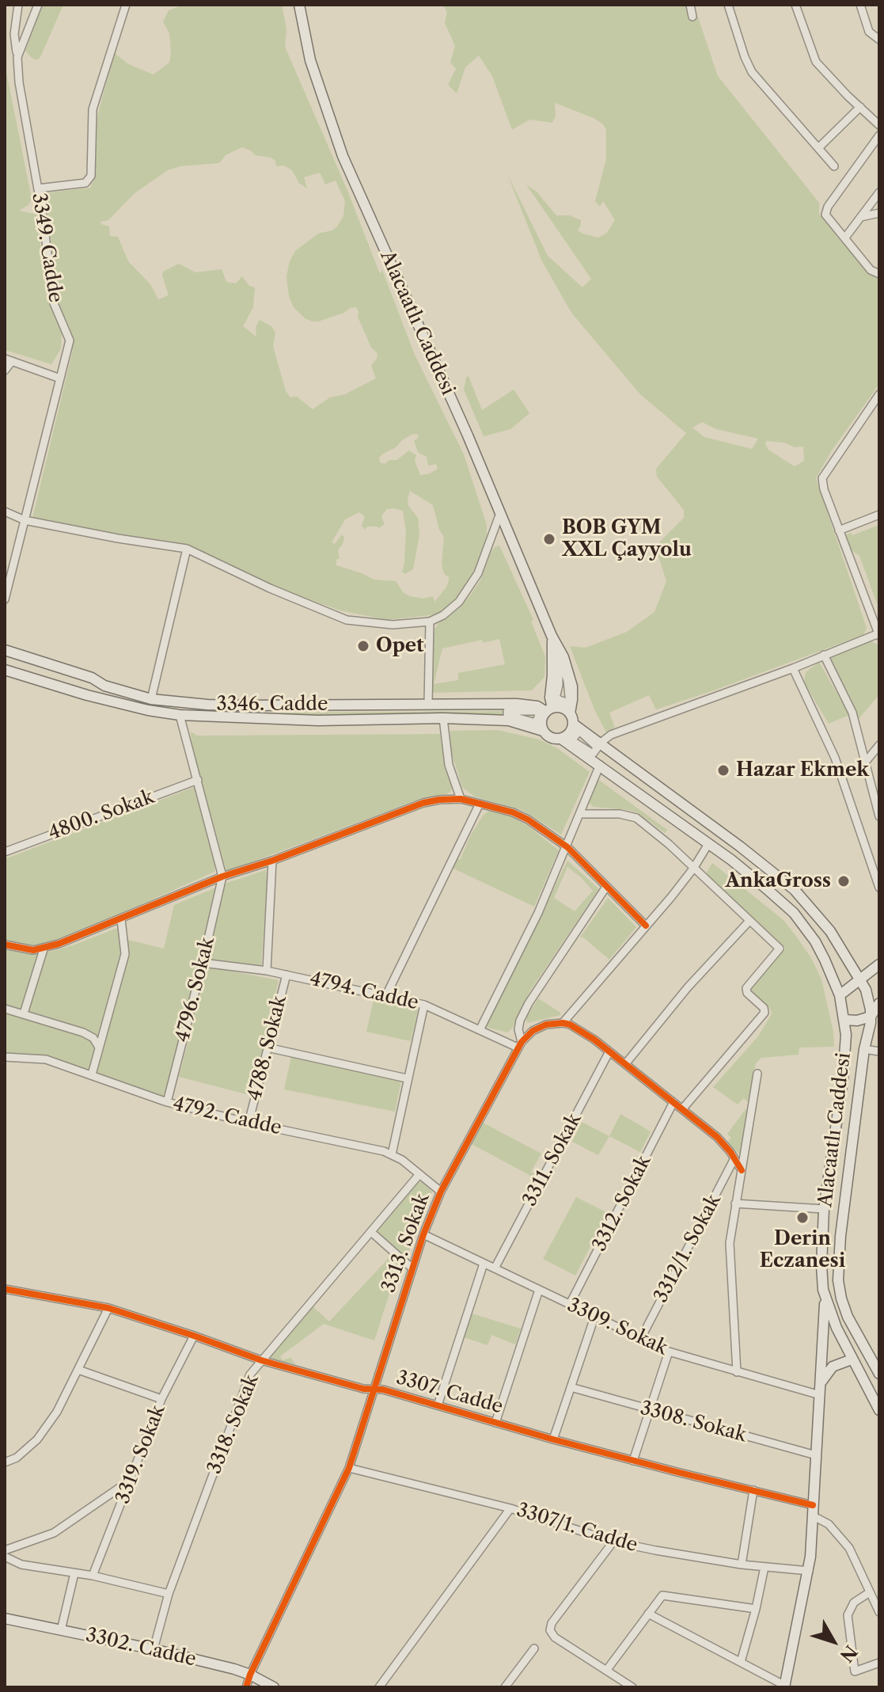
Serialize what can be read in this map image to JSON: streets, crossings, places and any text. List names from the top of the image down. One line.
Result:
{"streets":{"main road":["Alacaatlı Caddesi","3346. Cadde","3302. Cadde"],"street":["3349. Cadde","4800. Sokak","4796. Sokak","4794. Cadde","4788. Sokak","4792. Cadde","3311. Sokak","3312. Sokak","3313. Sokak","3312/1. Sokak","3309. Sokak","3307. Cadde","3308. Sokak","3318. Sokak","3319. Sokak","3307/1. Cadde"]},"crossings":[["Alacaatlı Caddesi","3346. Cadde"],["4796. Sokak","4794. Cadde"],["4796. Sokak","4792. Cadde"],["4794. Cadde","4788. Sokak"],["4794. Cadde","3313. Sokak"],["4788. Sokak","4792. Cadde"],["4792. Cadde","3313. Sokak"],["4792. Cadde","3318. Sokak"],["3311. Sokak","3309. Sokak"],["3312. Sokak","3309. Sokak"],["3313. Sokak","3309. Sokak"],["3313. Sokak","3307. Cadde"],["3313. Sokak","3307/1. Cadde"],["3313. Sokak","3302. Cadde"],["3312/1. Sokak","3309. Sokak"],["3307. Cadde","3318. Sokak"],["3307. Cadde","3319. Sokak"],["3318. Sokak","3302. Cadde"]],"places":["BOB GYM XXL Çayyolu","Opet","Hazar Ekmek","AnkaGross","Derin Eczanesi"],"north":"bottom right"}
